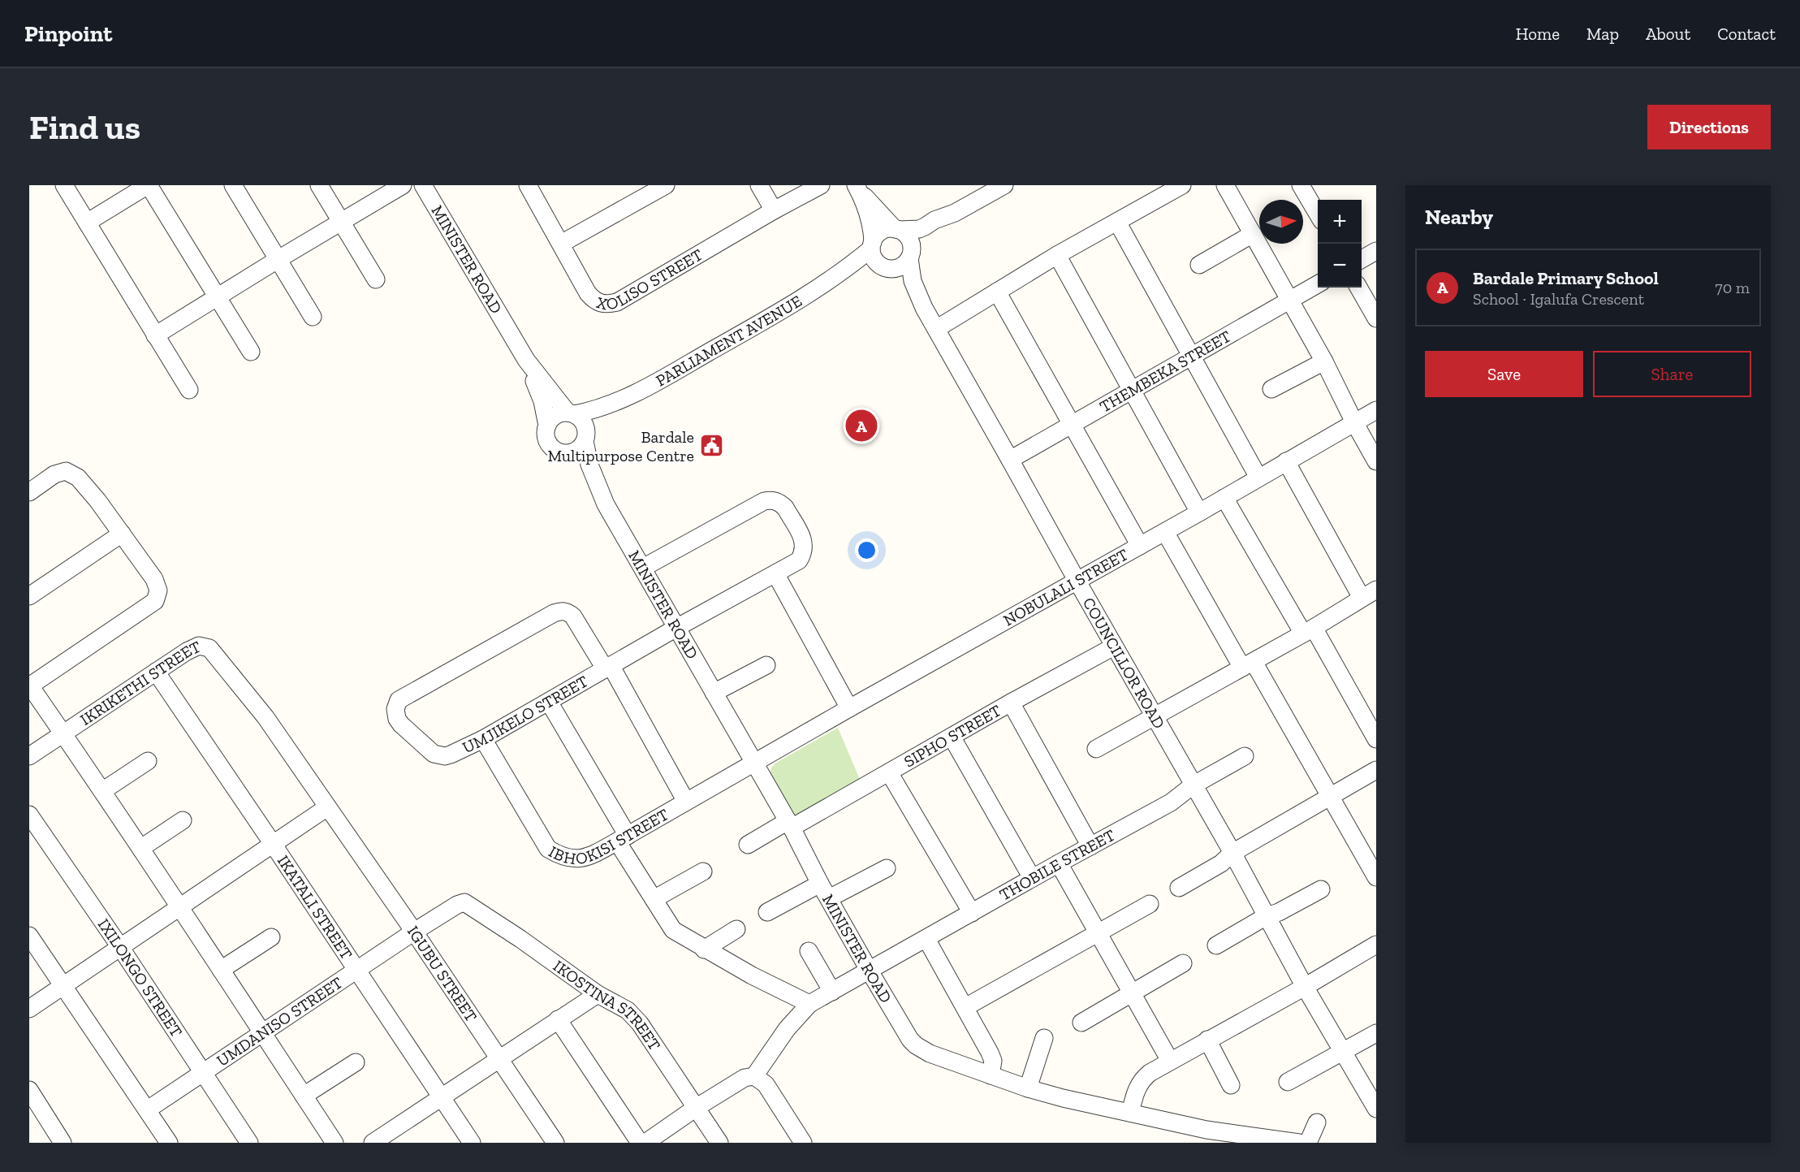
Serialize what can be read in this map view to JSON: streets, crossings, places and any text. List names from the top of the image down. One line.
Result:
{"streets":{"street":["MINISTER ROAD","XOLISO STREET","PARLIAMENT AVENUE","THEMBEKA STREET","NOBULALI STREET","COUNCILLOR ROAD","IKRIKETHI STREET","UMJIKELO STREET","SIPHO STREET","IBHOKISI STREET","THOBILE STREET","IKATALI STREET","IGUBU STREET","IXILONGO STREET","IKOSTINA STREET","UMDANISO STREET"]},"crossings":[["MINISTER ROAD","PARLIAMENT AVENUE"],["MINISTER ROAD","NOBULALI STREET"],["MINISTER ROAD","UMJIKELO STREET"],["MINISTER ROAD","SIPHO STREET"],["MINISTER ROAD","IBHOKISI STREET"],["MINISTER ROAD","THOBILE STREET"],["PARLIAMENT AVENUE","COUNCILLOR ROAD"],["THEMBEKA STREET","COUNCILLOR ROAD"],["NOBULALI STREET","COUNCILLOR ROAD"],["NOBULALI STREET","IBHOKISI STREET"],["COUNCILLOR ROAD","SIPHO STREET"],["COUNCILLOR ROAD","THOBILE STREET"],["IKRIKETHI STREET","IKATALI STREET"],["IKRIKETHI STREET","IGUBU STREET"],["UMJIKELO STREET","IBHOKISI STREET"],["IKATALI STREET","UMDANISO STREET"],["IGUBU STREET","UMDANISO STREET"],["IXILONGO STREET","UMDANISO STREET"],["IKOSTINA STREET","UMDANISO STREET"]],"places":{"public building":["Bardale Multipurpose Centre"]},"north":"right","page":{"header":"Pinpoint","nav":["Home","Map","About","Contact"],"buttons":["Directions",["Save","Share"]],"title":"Find us","heading":"Nearby","map_buttons":["+","−"],"list":[{"mark":"A","name":"Bardale Primary School","note":"School · Igalufa Crescent","value":"70 m"}],"pins":"A"}}
